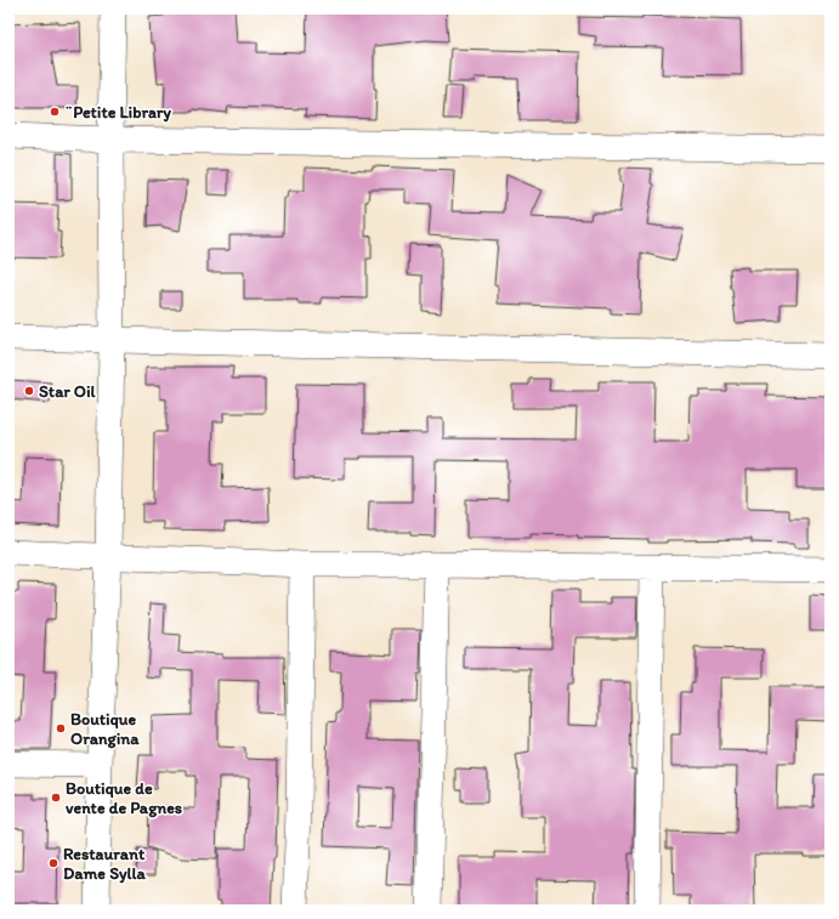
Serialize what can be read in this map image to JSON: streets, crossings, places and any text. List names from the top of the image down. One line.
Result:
{"places":["¨Petite Library","Star Oil","Boutique Orangina","Boutique de vente de Pagnes","Restaurant Dame Sylla"]}
